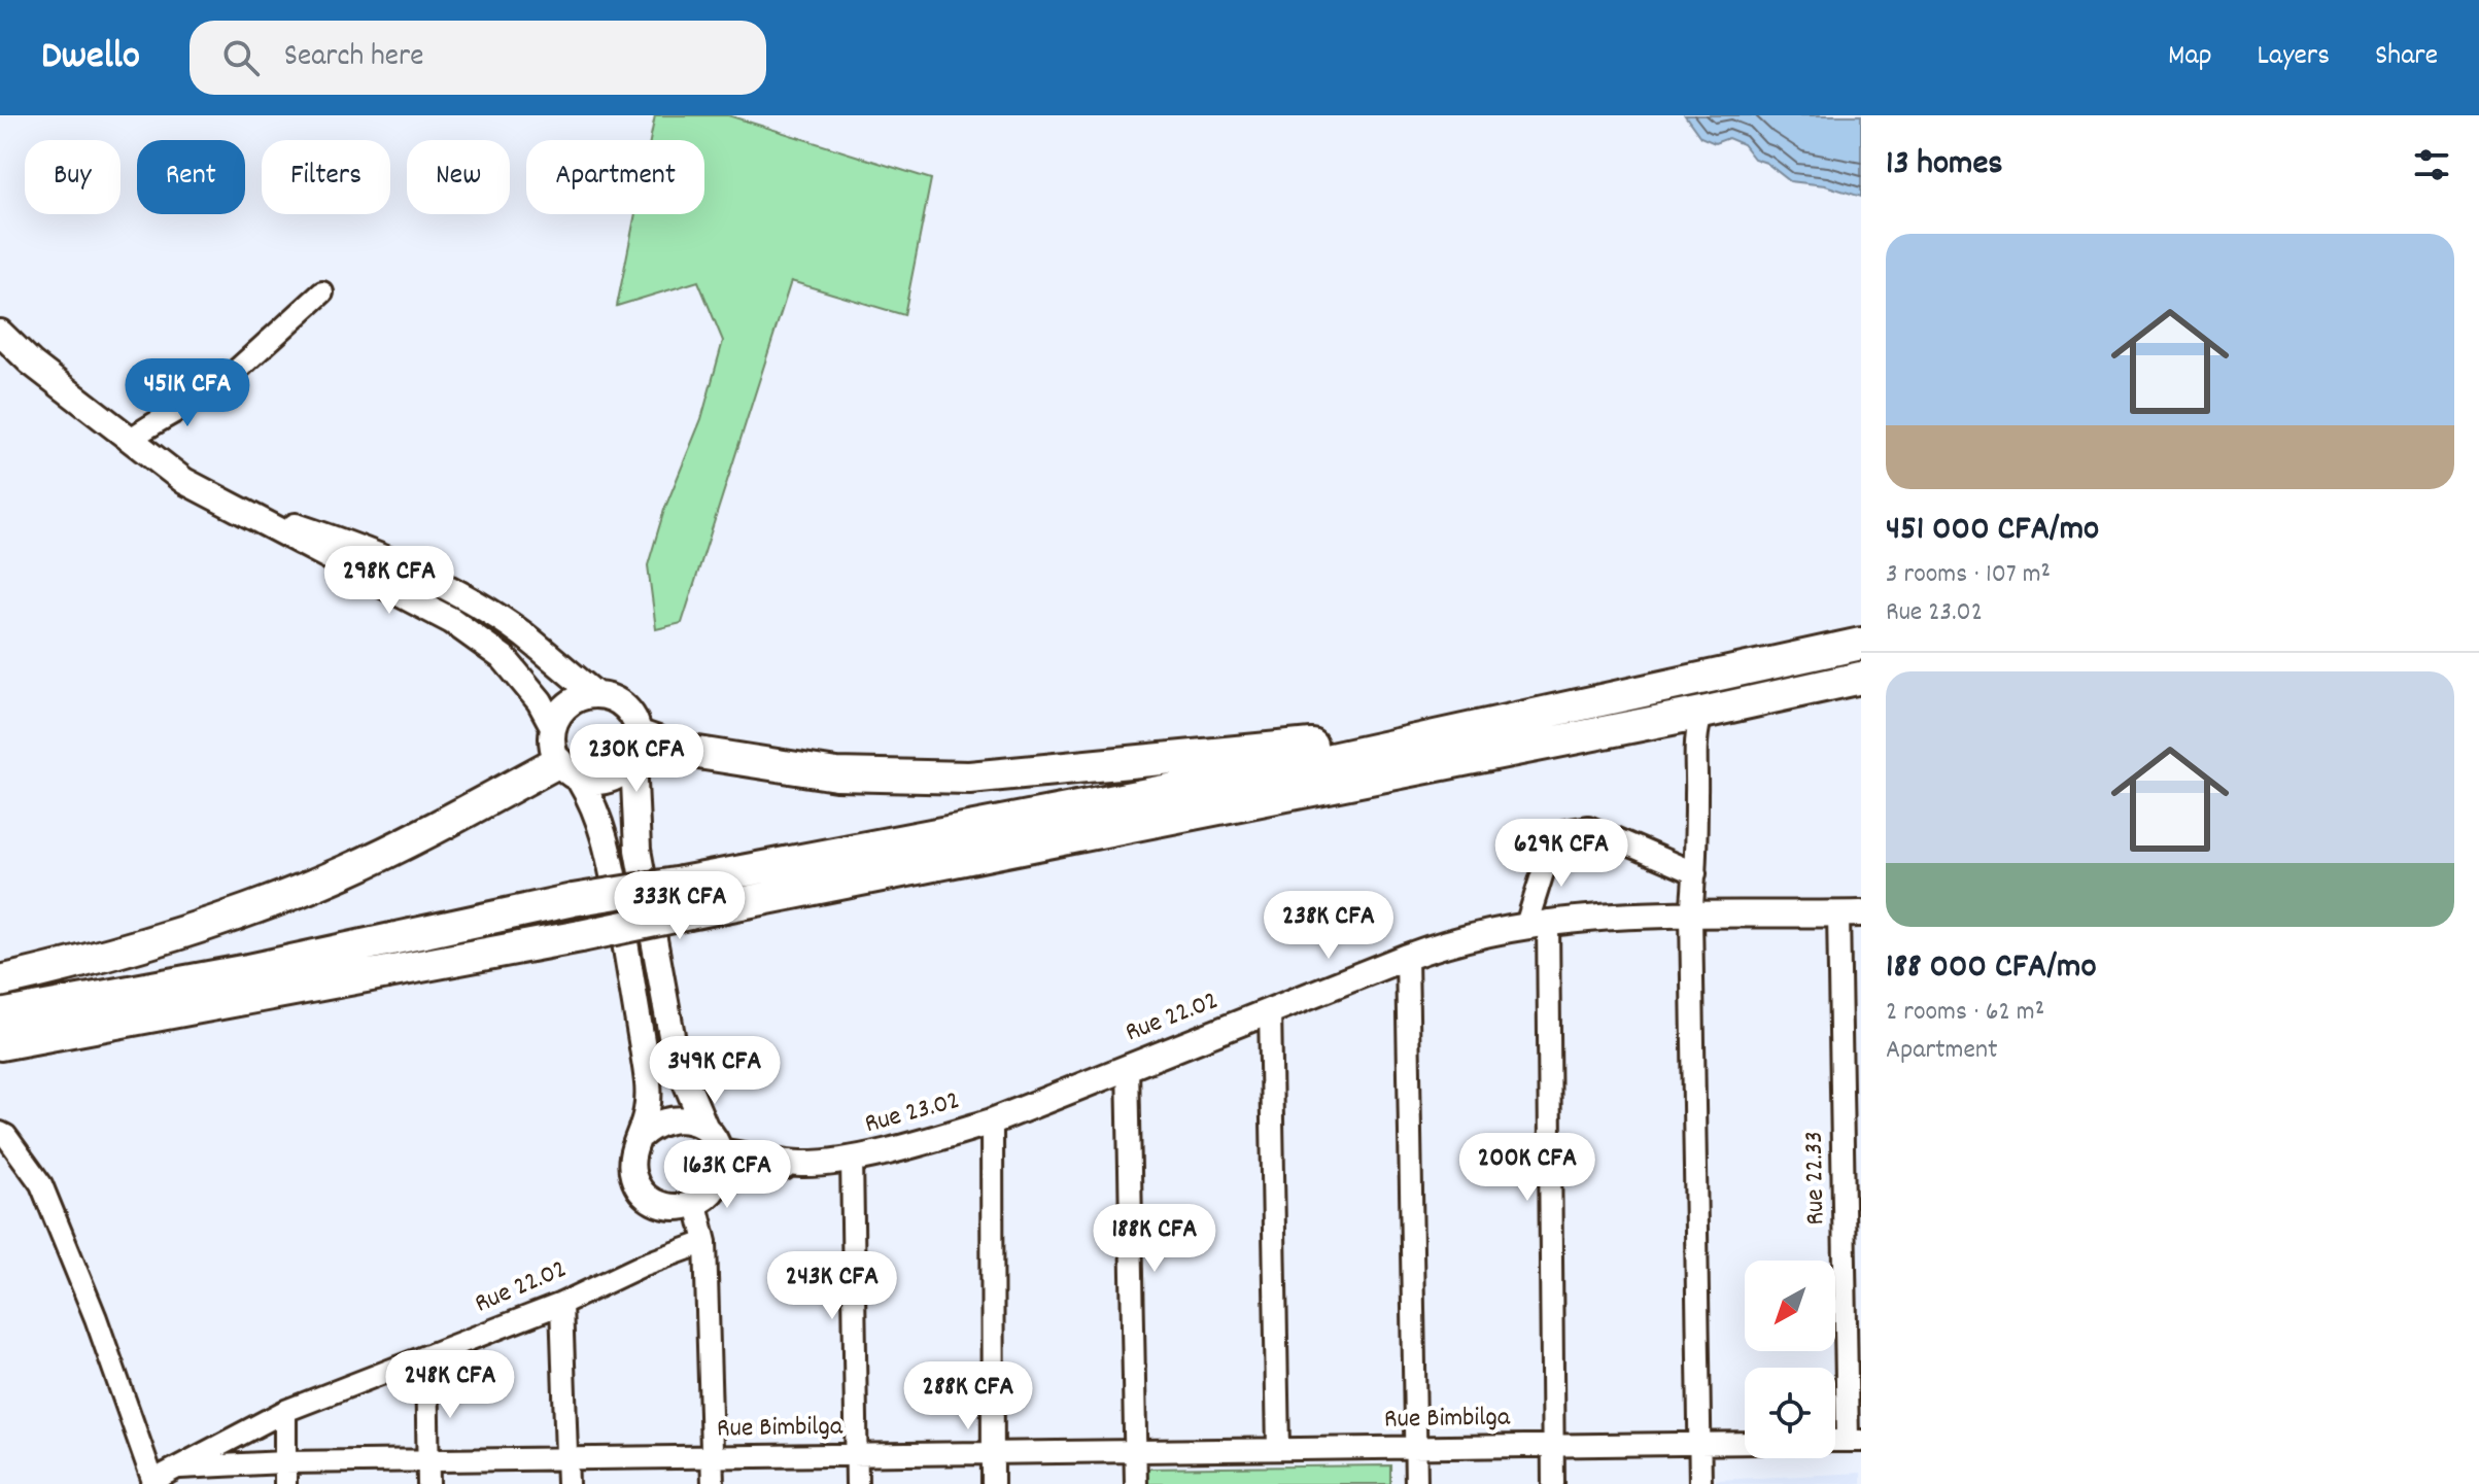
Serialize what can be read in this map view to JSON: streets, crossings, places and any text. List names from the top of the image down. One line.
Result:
{"streets":{"street":["Rue 22.02","Rue 23.02","Rue 22.33","Rue Bimbilga"]},"crossings":[["Rue 22.02","Rue 23.02"],["Rue 22.02","Rue 22.33"],["Rue 22.02","Rue Bimbilga"]],"north":"bottom left","page":{"header":"Dwello","search":"Search here","nav":["Map","Layers","Share"],"heading":"13 homes","chip":["Buy","Rent","Filters","New","Apartment"],"list":[{"name":"451 000 CFA/mo","note":"3 rooms · 107 m² · Rue 23.02"},{"name":"188 000 CFA/mo","note":"2 rooms · 62 m² · Apartment"}],"price":["451K CFA","298K CFA","230K CFA","629K CFA","333K CFA","238K CFA","349K CFA","200K CFA","163K CFA","188K CFA","243K CFA","248K CFA","288K CFA"]}}
